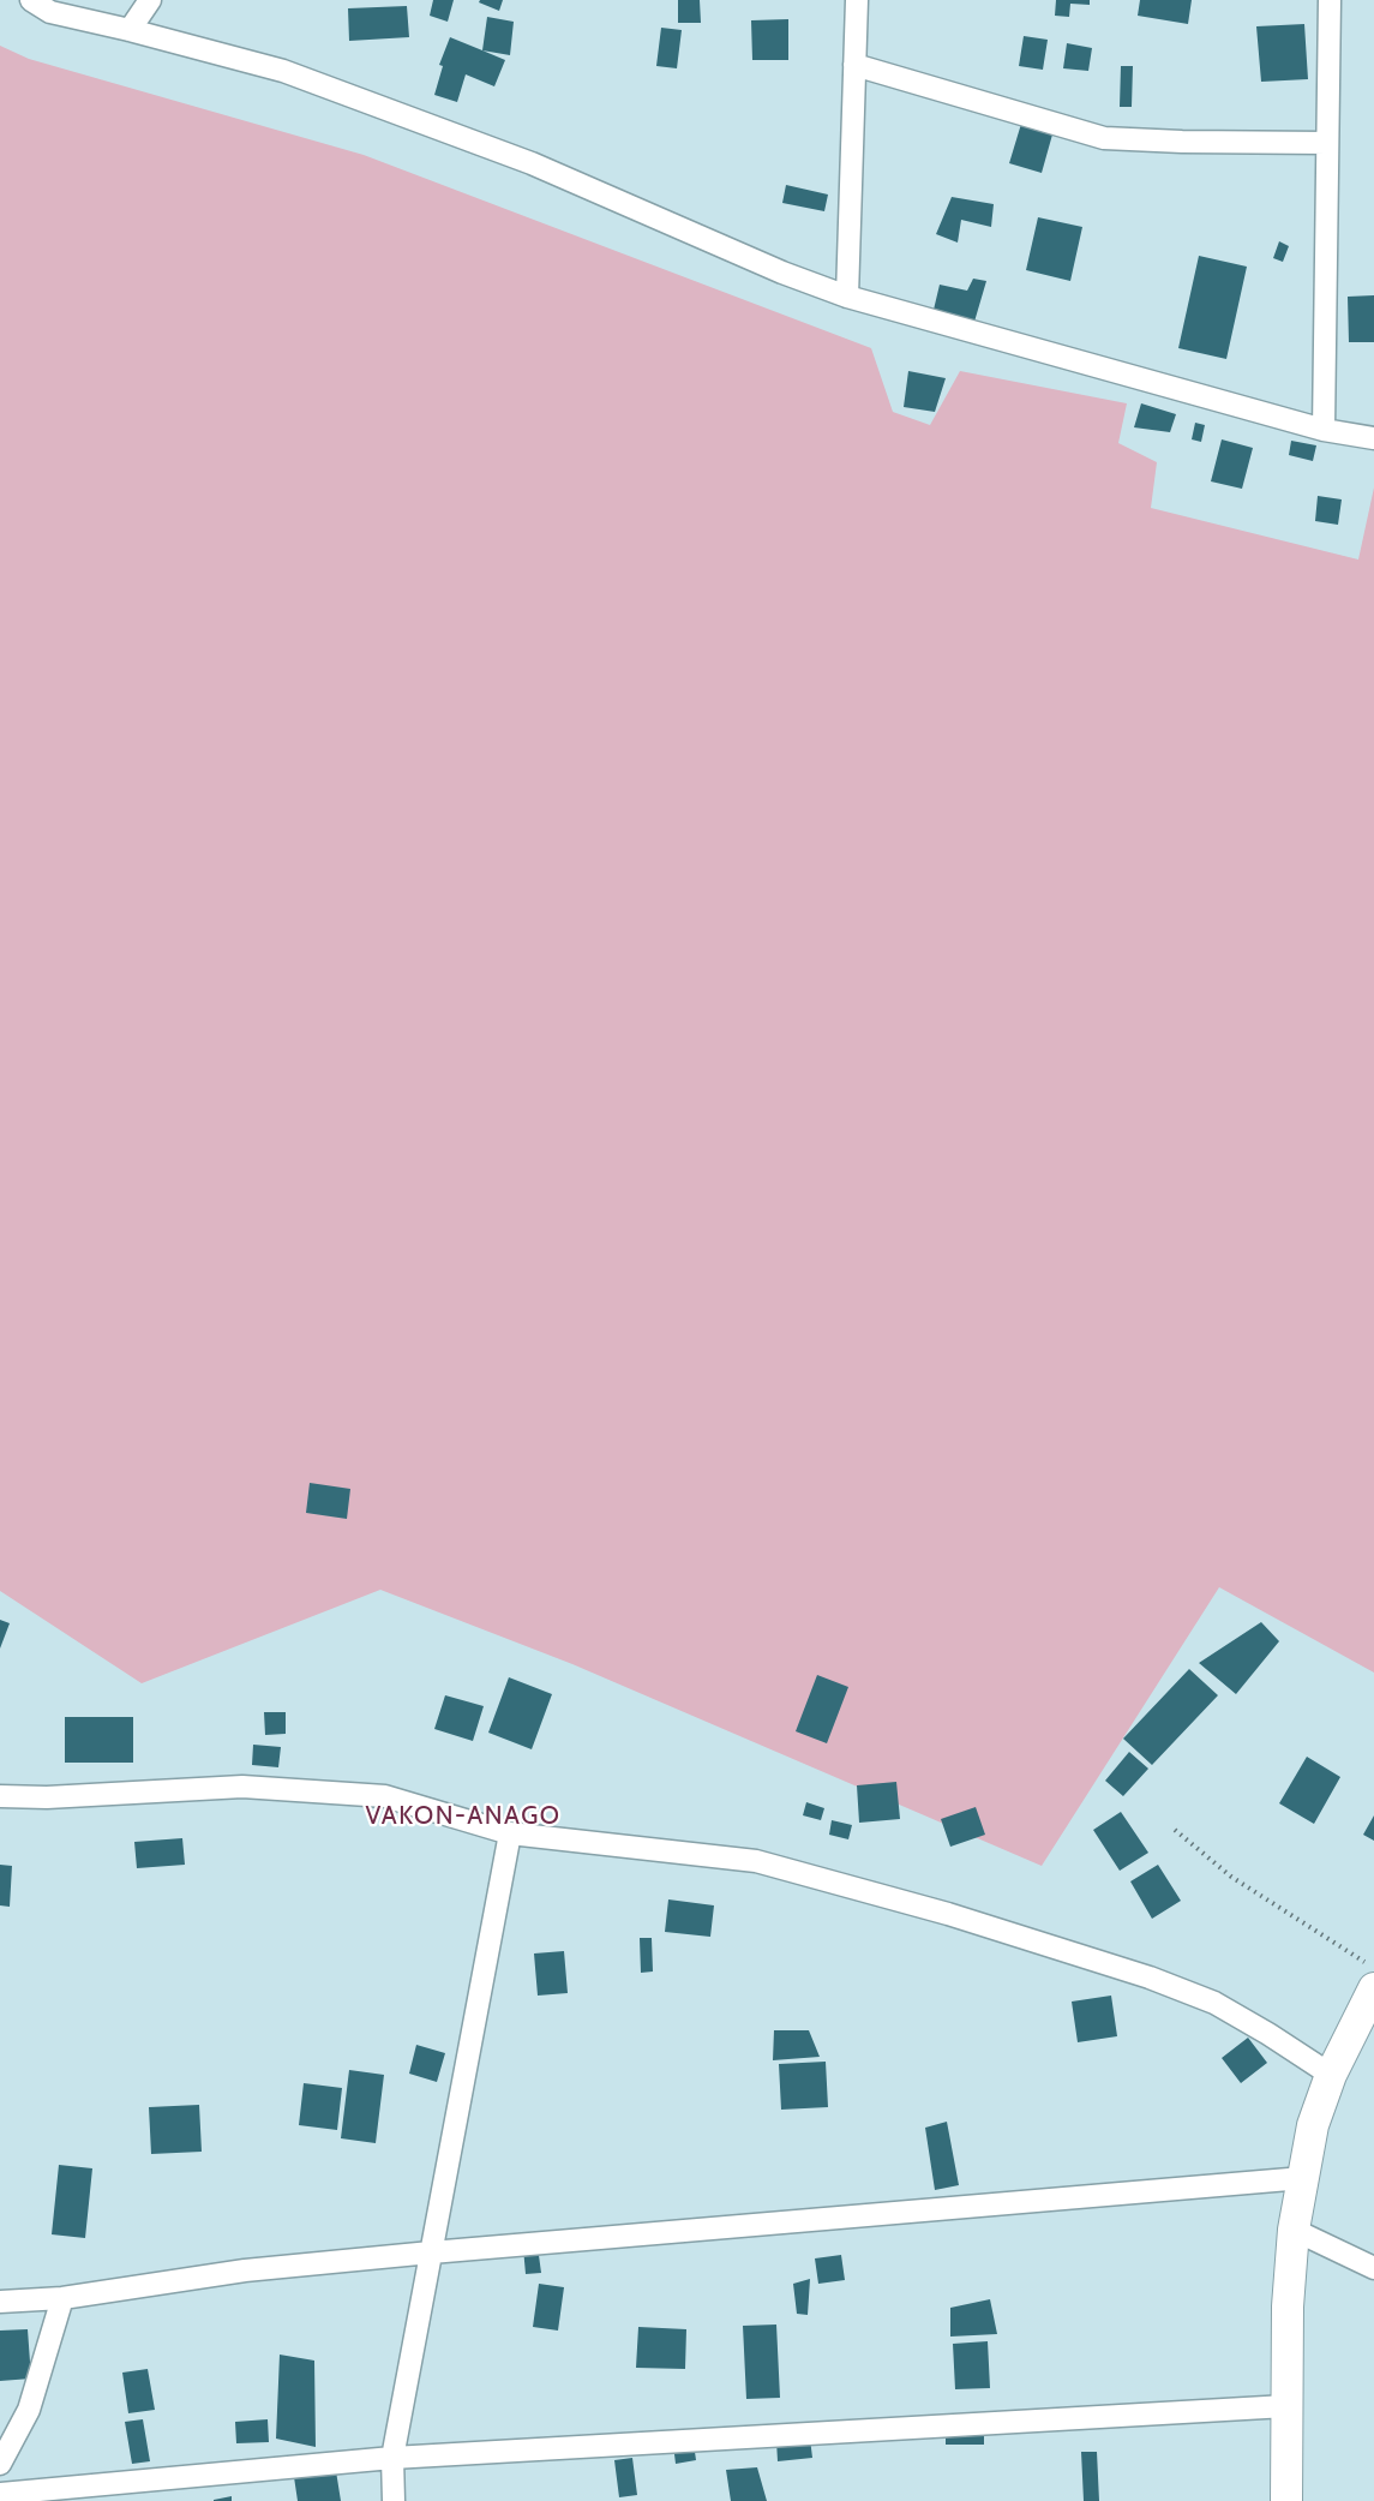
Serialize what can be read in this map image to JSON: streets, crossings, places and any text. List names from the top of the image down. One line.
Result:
{"districts":["VAKON-ANAGO"]}
